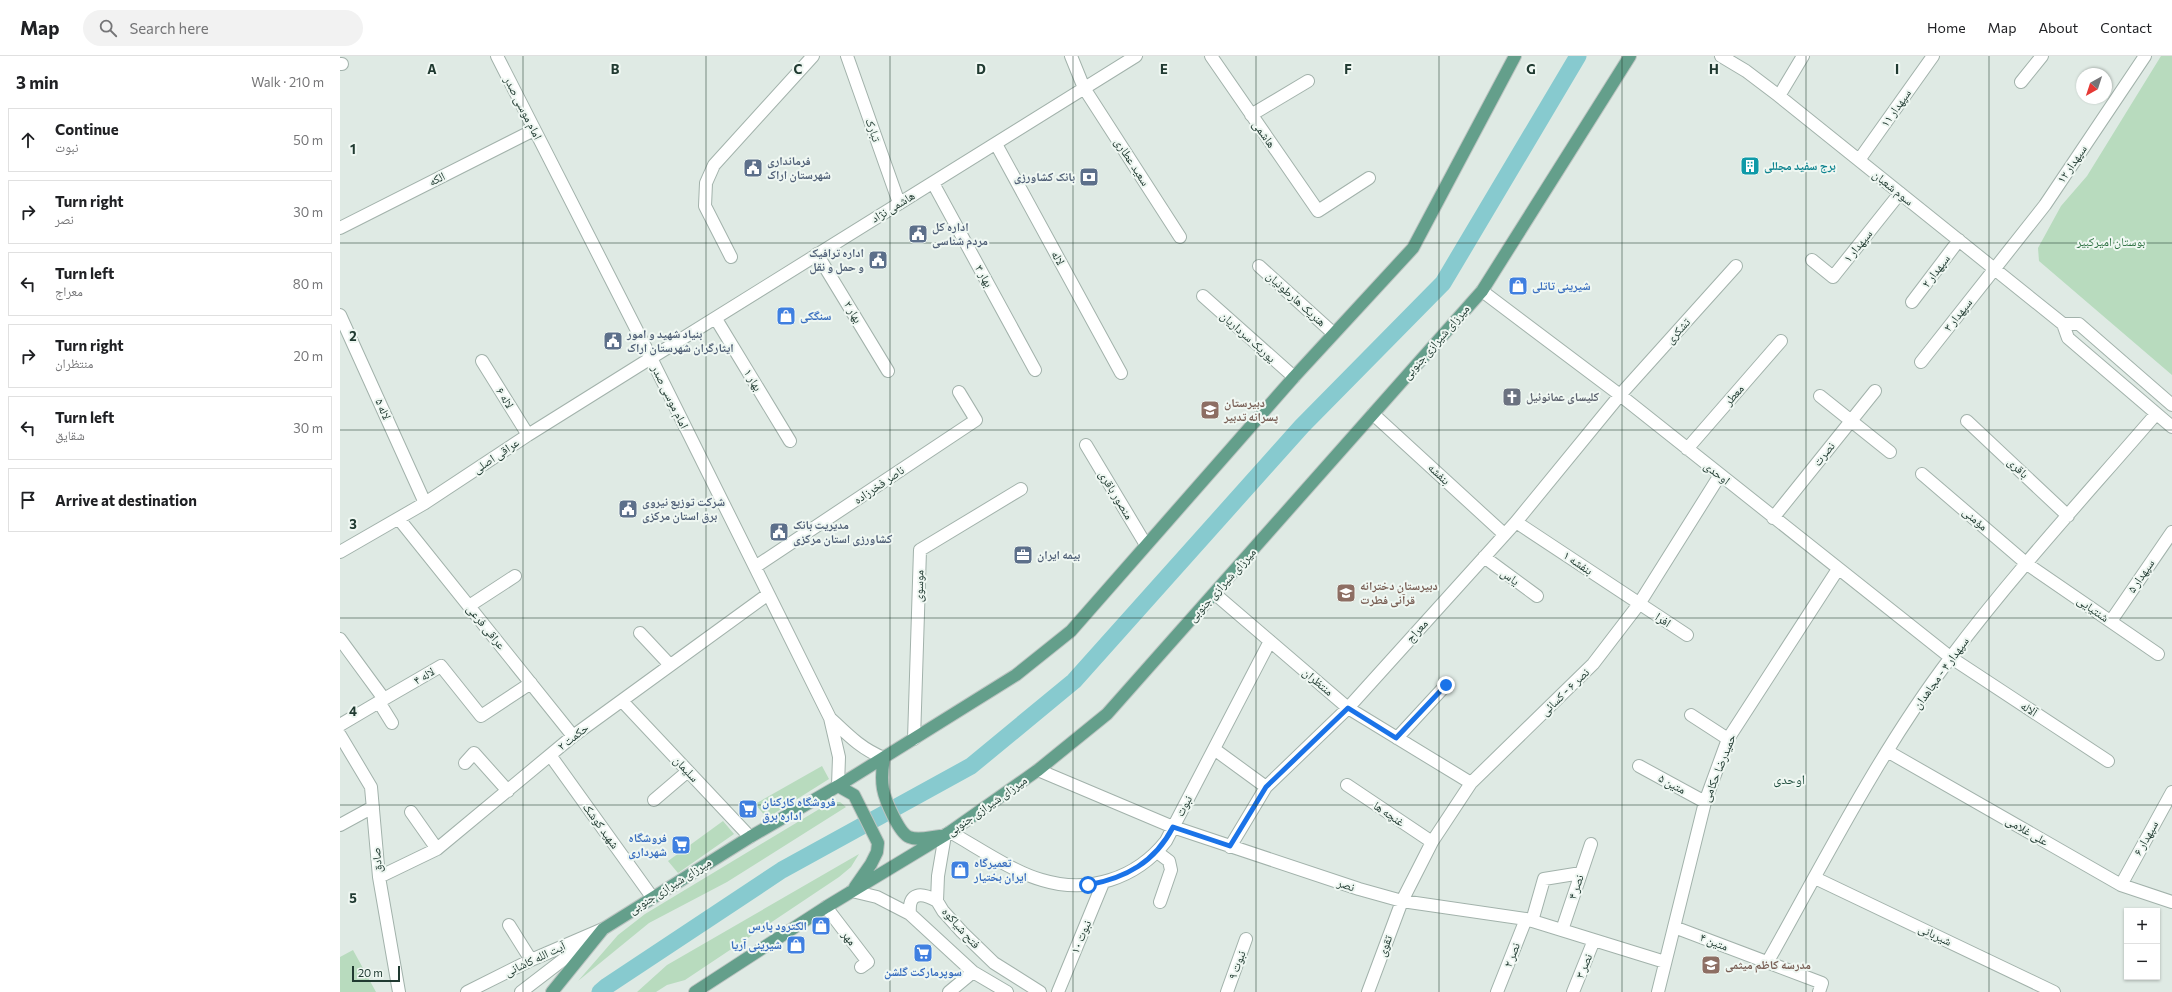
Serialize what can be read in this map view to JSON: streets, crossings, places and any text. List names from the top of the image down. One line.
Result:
{"streets":{"main road":["میرزای شیرازی جنوبی"],"street":["امام موسی صدر","سپهدار ۱۱","تبارک","هاشمی","سعید عطاری","سپهدار ۱۲","الکه","سوم شعبان","هاشمی نژاد","سپهدار ۱","لاله","سپهدار ۲","بهار ۳","هنریک هارطونیان","بهار ۲","سپهدار ۳","تشکری","یوریک سرداریان","بهار ۱","معطر","لاله ۶","لاله ۵","نصرت","عراقی اصلی","باقری","اوحدی","بنفشه","ناصر فخرزاده","منصور باقری","مؤمنی","بنفشه ۱","سپهدار ۵","یاس","موسوی","شنتیایی","افرا","عراقی فرعی","معراج","سپهدار ۴ - مجاهدان","لاله ۴","منتظران","نصر ۶ - کسائی","آلاله","حکمت ۲","حمیدرضا حکامی","سلیمان","متین ۵","نبوت","غنچه ها","شهید کوشک","علی غلامی","سپهدار ۶","صادق","نصر","نصر ۴","فتح شیاکوه","شیربانی","نبوت ۱۰","مهر","متین ۴","تقوی","نصر ۲","آیت الله کاشانی","نبوت ۹","نصر ۳"]},"crossings":[["امام موسی صدر","الکه"],["امام موسی صدر","هاشمی نژاد"],["امام موسی صدر","میرزای شیرازی جنوبی"],["امام موسی صدر","عراقی اصلی"],["امام موسی صدر","ناصر فخرزاده"],["امام موسی صدر","حکمت ۲"],["سپهدار ۱۱","سوم شعبان"],["تبارک","هاشمی نژاد"],["سعید عطاری","هاشمی نژاد"],["سپهدار ۱۲","سوم شعبان"],["سپهدار ۱۲","سپهدار ۳"],["سوم شعبان","سپهدار ۱"],["سوم شعبان","سپهدار ۲"],["سوم شعبان","سپهدار ۳"],["سوم شعبان","سپهدار ۴ - مجاهدان"],["هاشمی نژاد","لاله"],["هاشمی نژاد","بهار ۳"],["هاشمی نژاد","بهار ۲"],["هاشمی نژاد","بهار ۱"],["هاشمی نژاد","عراقی اصلی"],["هنریک هارطونیان","میرزای شیرازی جنوبی"],["تشکری","اوحدی"],["تشکری","معراج"],["یوریک سرداریان","میرزای شیرازی جنوبی"],["میرزای شیرازی جنوبی","اوحدی"],["میرزای شیرازی جنوبی","بنفشه"],["میرزای شیرازی جنوبی","منصور باقری"],["میرزای شیرازی جنوبی","موسوی"],["میرزای شیرازی جنوبی","منتظران"],["میرزای شیرازی جنوبی","سلیمان"],["میرزای شیرازی جنوبی","نبوت"],["میرزای شیرازی جنوبی","شهید کوشک"],["میرزای شیرازی جنوبی","نصر"],["میرزای شیرازی جنوبی","فتح شیاکوه"],["میرزای شیرازی جنوبی","مهر"],["میرزای شیرازی جنوبی","آیت الله کاشانی"],["معطر","اوحدی"],["لاله ۶","عراقی اصلی"],["لاله ۵","عراقی اصلی"],["نصرت","اوحدی"],["عراقی اصلی","عراقی فرعی"],["باقری","سپهدار ۴ - مجاهدان"],["اوحدی","معراج"],["اوحدی","سپهدار ۴ - مجاهدان"],["اوحدی","نصر ۶ - کسائی"],["اوحدی","آلاله"],["اوحدی","حمیدرضا حکامی"],["بنفشه","معراج"],["مؤمنی","شنتیایی"],["مؤمنی","سپهدار ۴ - مجاهدان"],["بنفشه ۱","افرا"],["بنفشه ۱","معراج"],["بنفشه ۱","نصر ۶ - کسائی"],["سپهدار ۵","شنتیایی"],["یاس","معراج"],["شنتیایی","سپهدار ۴ - مجاهدان"],["افرا","نصر ۶ - کسائی"],["عراقی فرعی","لاله ۴"],["عراقی فرعی","حکمت ۲"],["معراج","منتظران"],["معراج","نصر"],["سپهدار ۴ - مجاهدان","آلاله"],["سپهدار ۴ - مجاهدان","علی غلامی"],["سپهدار ۴ - مجاهدان","شیربانی"],["سپهدار ۴ - مجاهدان","متین ۴"],["منتظران","نصر ۶ - کسائی"],["منتظران","نبوت"],["نصر ۶ - کسائی","غنچه ها"],["نصر ۶ - کسائی","نصر"],["نصر ۶ - کسائی","تقوی"],["حکمت ۲","سلیمان"],["حکمت ۲","شهید کوشک"],["حکمت ۲","صادق"],["حمیدرضا حکامی","متین ۵"],["حمیدرضا حکامی","نصر"],["حمیدرضا حکامی","متین ۴"],["نبوت","نصر"],["نبوت","فتح شیاکوه"],["نبوت","نبوت ۱۰"],["علی غلامی","سپهدار ۶"],["نصر","نصر ۴"],["نصر","تقوی"],["نصر","نصر ۲"],["نصر","نصر ۳"],["نصر ۴","نصر ۲"]],"districts":["اوحدی"],"parks":["بوستان امیرکبیر"],"places":{"building":["برج سفید مجللی"],"public building":["فرمانداری شهرستان اراک","اداره کل مردم شناسی","اداره ترافیک و حمل و نقل","بنیاد شهید و امور ایثارگران شهرستان اراک","شرکت توزیع نیروی برق استان مرکزی","مدیریت بانک کشاورزی استان مرکزی"],"bank":["بانک کشاورزی"],"shop":["شیرینی تاتلی","سنگکی","تعمیرگاه ایران بختیار","الکترود پارس","شیرینی آریا"],"church":["کلیسای عمانوئیل"],"school or university":["دبیرستان پسرانه تدبیر","دبیرستان دخترانه قرآنی فطرت","مدرسه كاظم ميثمى"],"office":["بیمه ایران"],"supermarket":["فروشگاه کارکنان اداره برق","فروشگاه شهرداری","سوپرمارکت گلشن"]},"scale_bar":"20 m","north":"bottom left","page":{"header":"Map","search":"Search here","nav":["Home","Map","About","Contact"],"heading":["3 min","Walk · 210 m"],"list":[["Continue","نبوت","50 m"],["Turn right","نصر","30 m"],["Turn left","معراج","80 m"],["Turn right","منتظران","20 m"],["Turn left","شقایق","30 m"],"Arrive at destination"],"map_buttons":["+","−"],"scale":"20 m"},"grid":{"columns":["A","B","C","D","E","F","G","H","I"],"rows":["1","2","3","4","5"]}}
